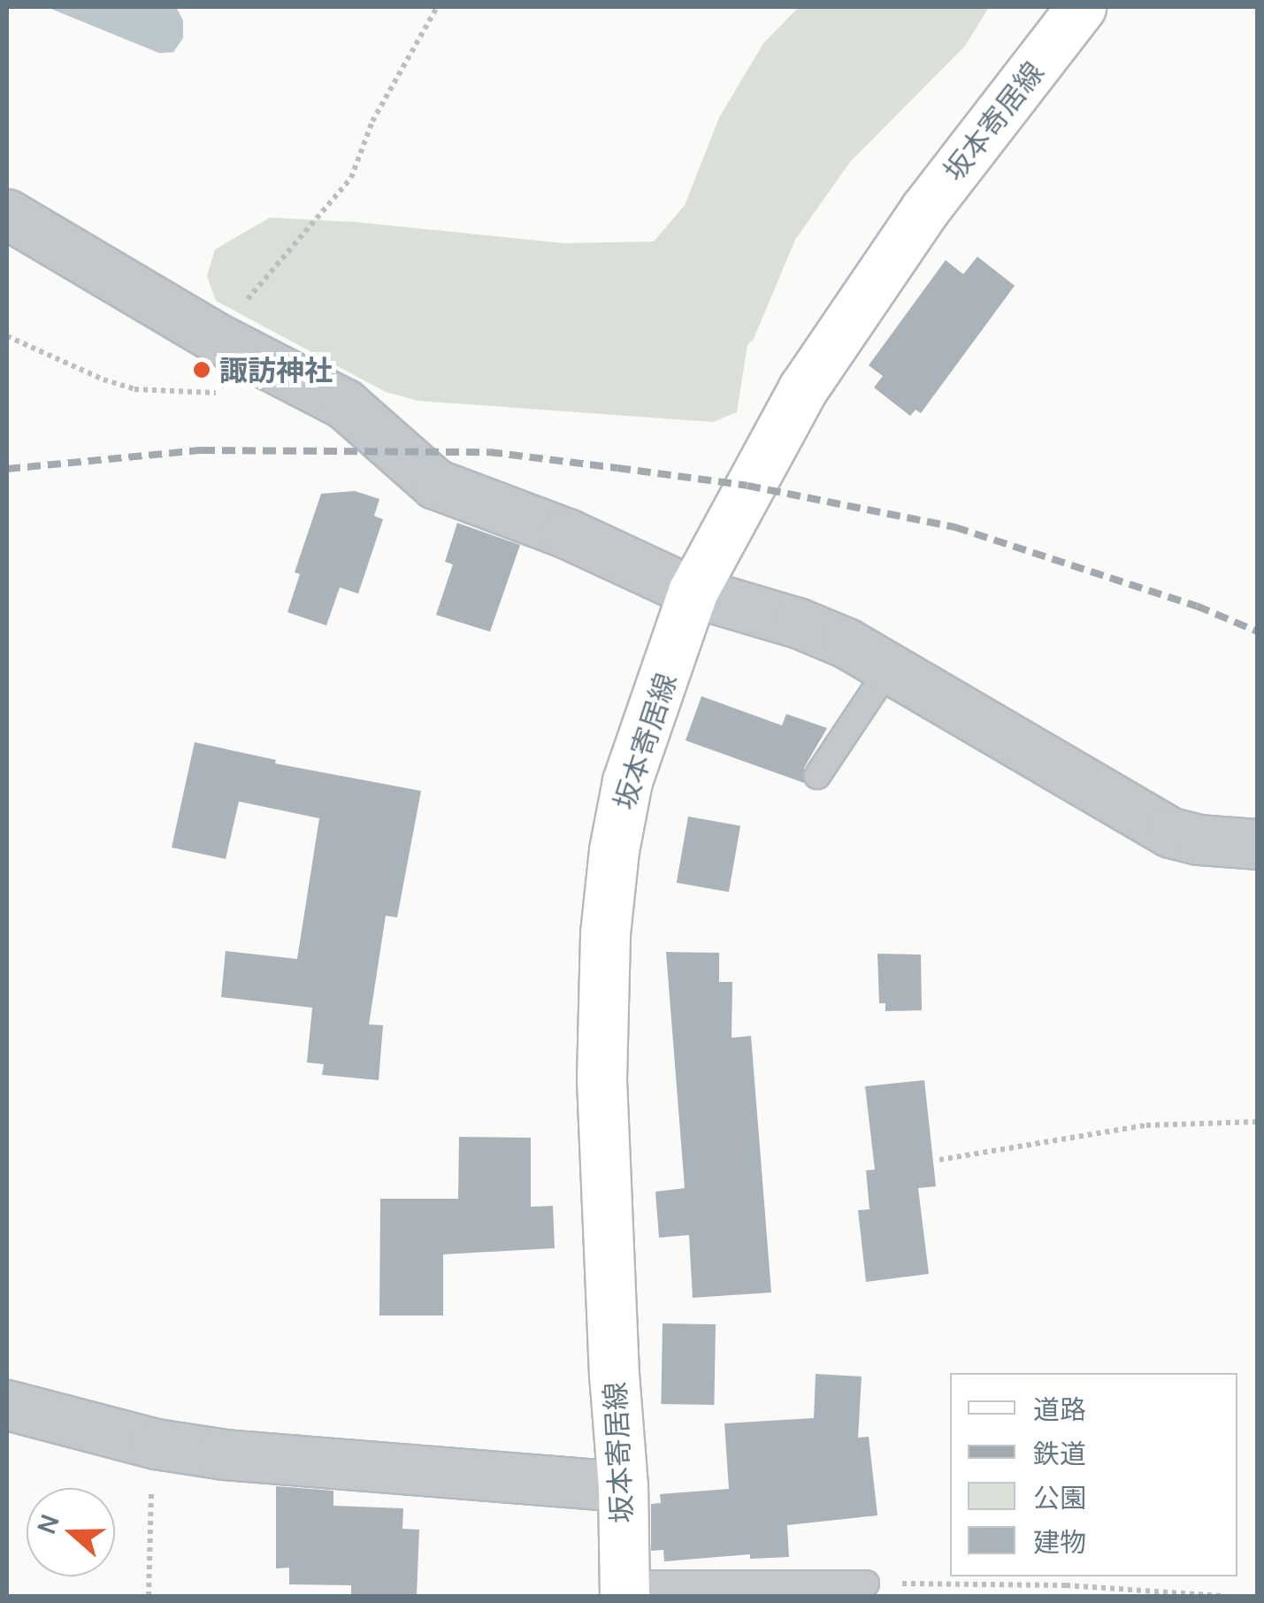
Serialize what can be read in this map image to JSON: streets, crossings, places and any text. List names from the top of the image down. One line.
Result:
{"streets":{"main road":["坂本寄居線"]},"places":["諏訪神社"],"legend":["道路","鉄道","公園","建物"],"north":"left"}
